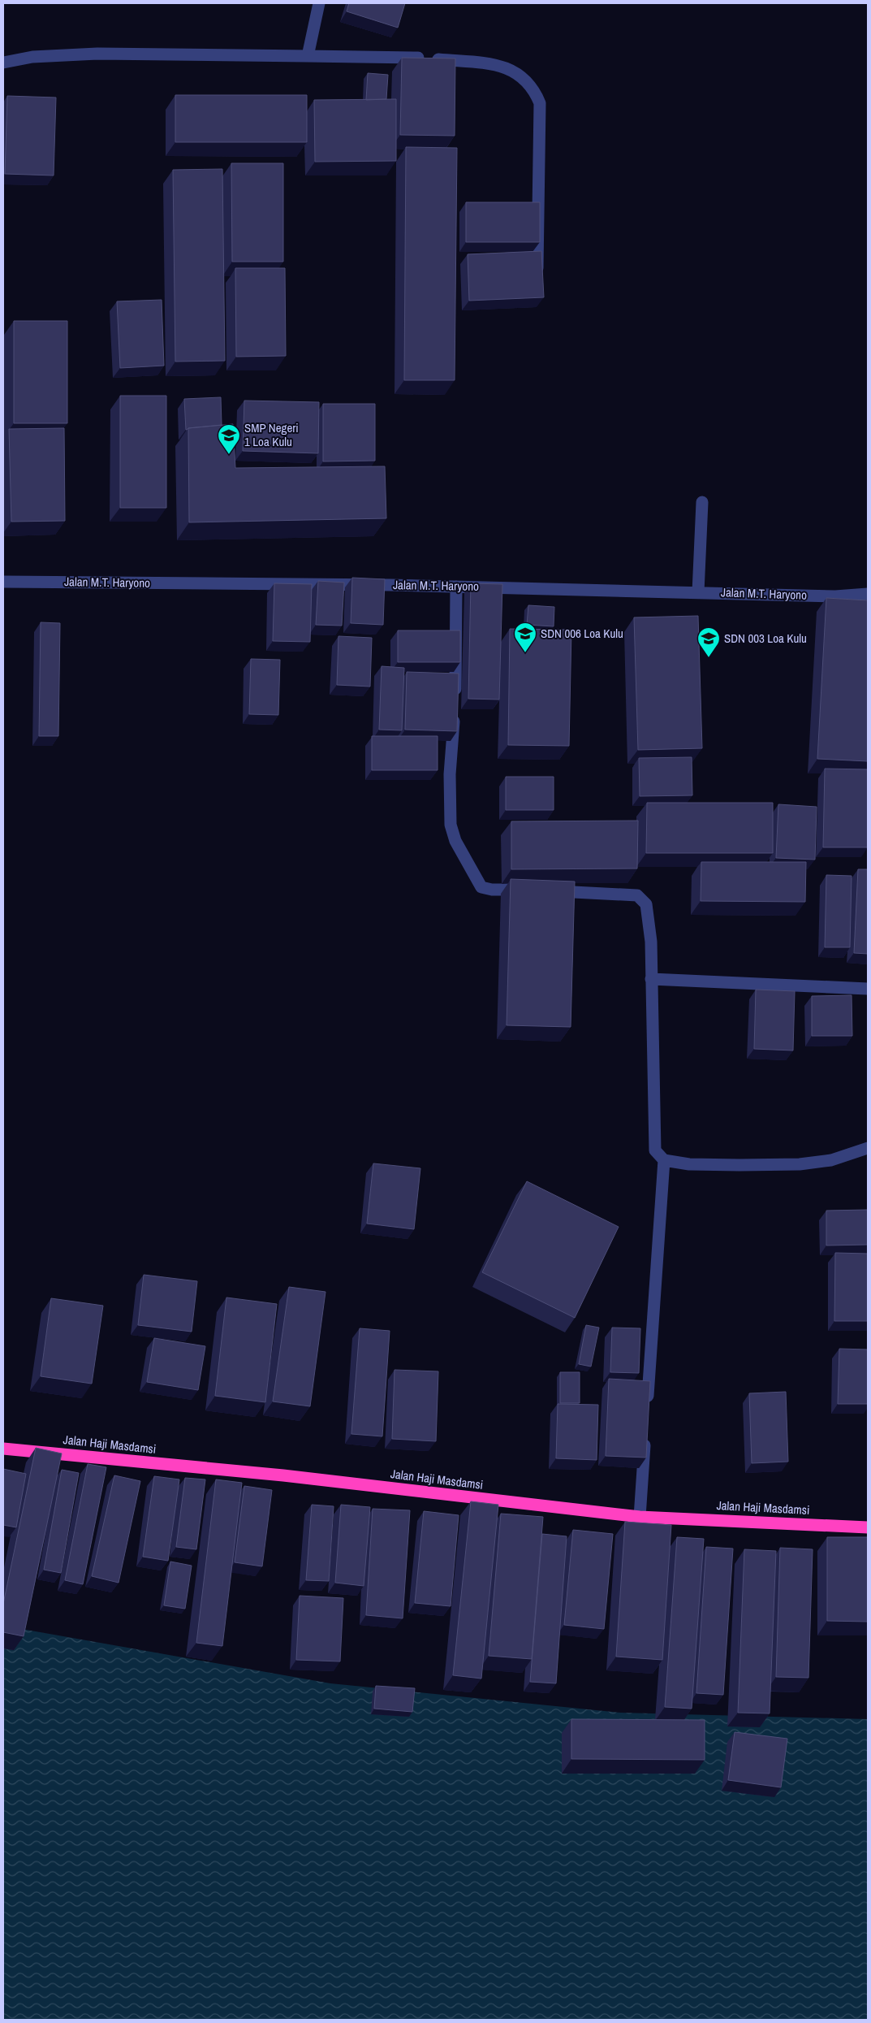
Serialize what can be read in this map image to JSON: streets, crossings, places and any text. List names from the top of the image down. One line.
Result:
{"streets":{"highway":["Jalan Haji Masdamsi"],"street":["Jalan M.T. Haryono"]},"places":{"school or university":["SMP Negeri 1 Loa Kulu","SDN 006 Loa Kulu","SDN 003 Loa Kulu"]}}
